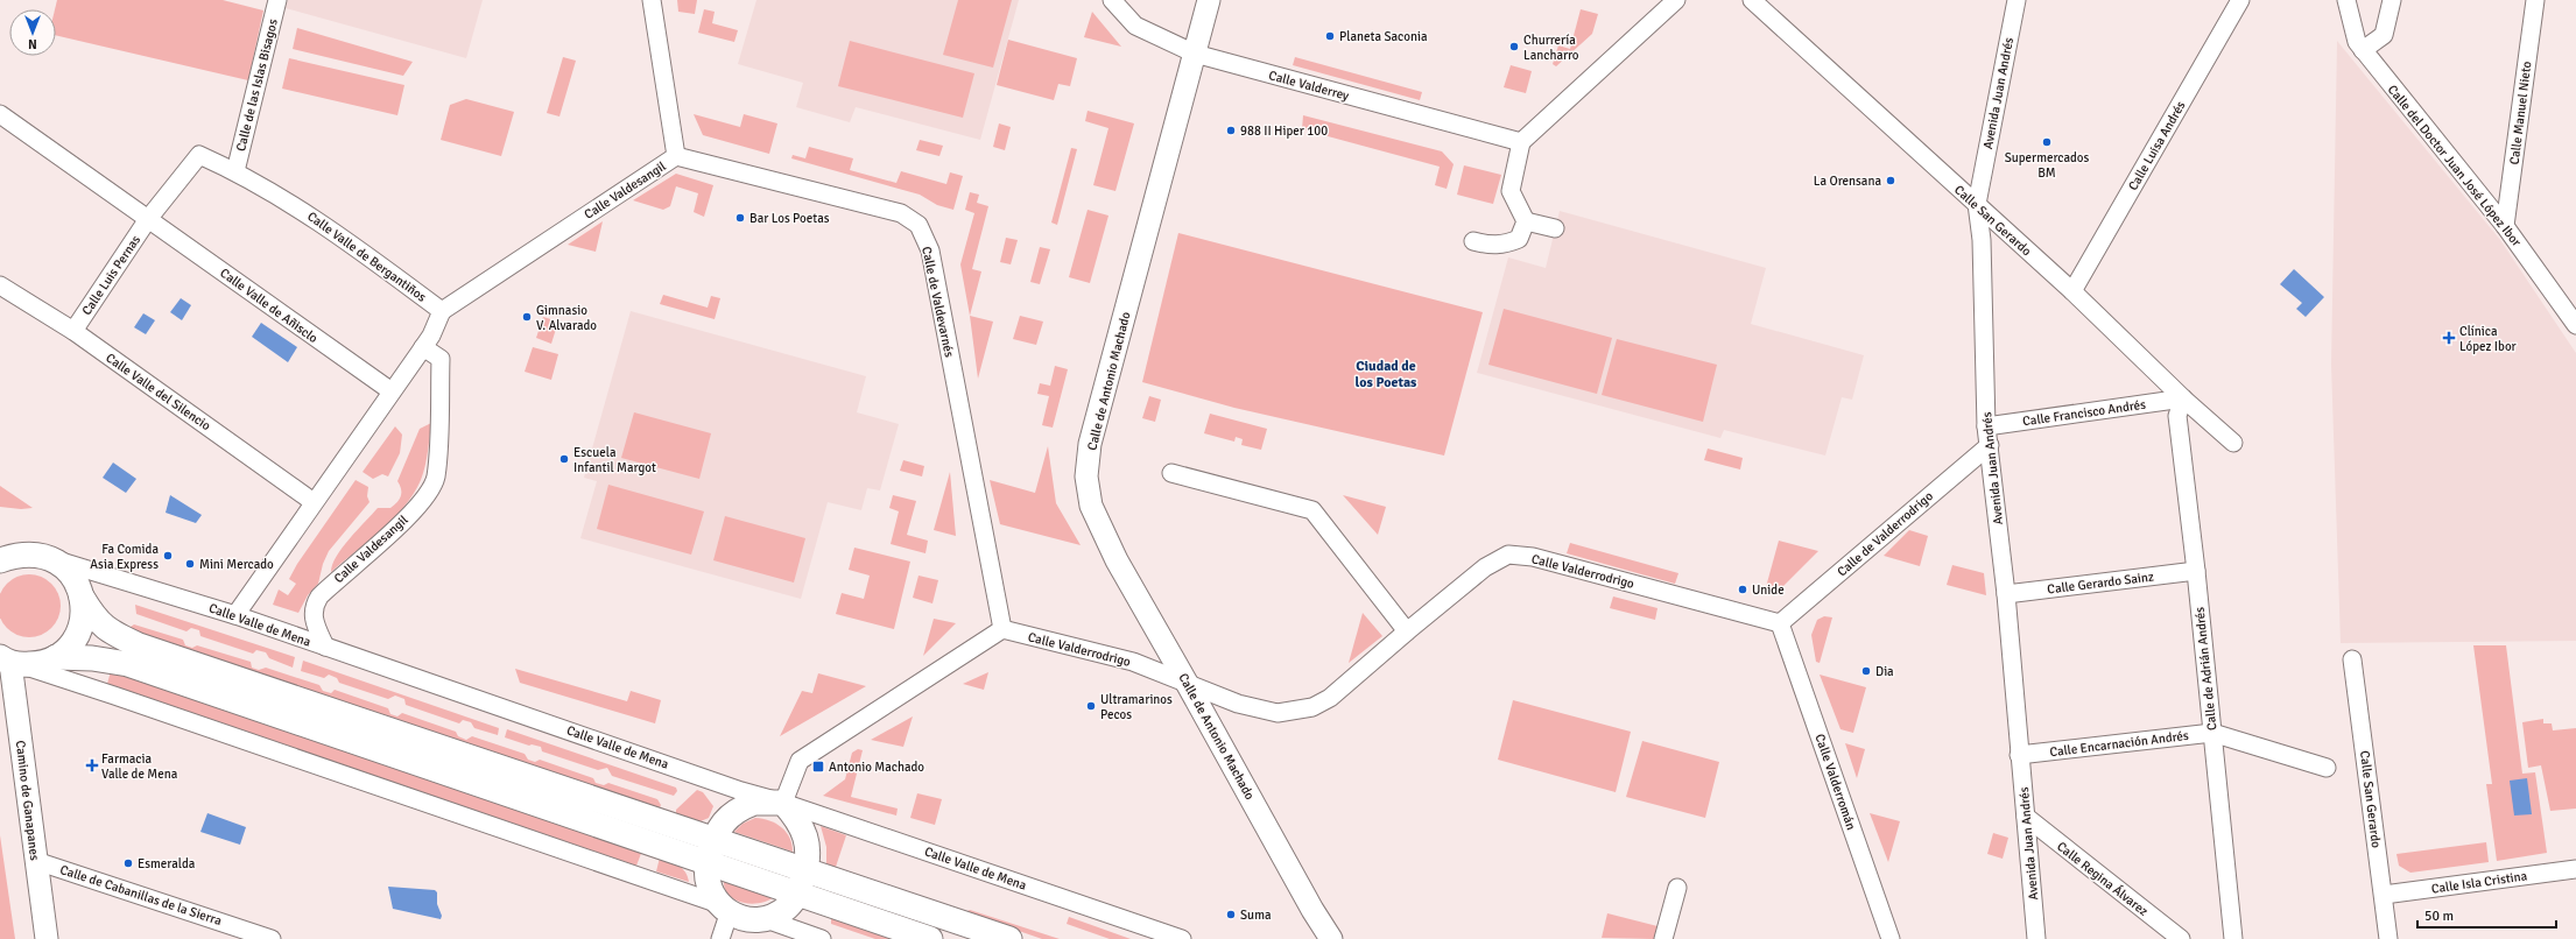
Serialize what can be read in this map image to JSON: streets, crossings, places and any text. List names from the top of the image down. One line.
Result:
{"streets":{"street":["Calle de las Islas Bisagos","Calle Valderrey","Avenida Juan Andrés","Calle Manuel Nieto","Calle Luisa Andrés","Calle del Doctor Juan José López Ibor","Calle Valdesangil","Calle San Gerardo","Calle Valle de Bergantiños","Calle Luis Pernas","Calle de Valdevarnés","Calle Valle de Añisclo","Calle de Antonio Machado","Calle Valle del Silencio","Calle Francisco Andrés","Calle de Valderrodrigo","Calle Valderrodrigo","Calle Gerardo Sainz","Calle Valle de Mena","Calle de Adrián Andrés","Calle Encarnación Andrés","Calle Valderromán","Camino de Ganapanes","Calle Regina Álvarez","Calle Isla Cristina","Calle de Cabanillas de la Sierra"]},"crossings":[["Calle de las Islas Bisagos","Calle Valle de Bergantiños"],["Calle Valderrey","Calle de Antonio Machado"],["Avenida Juan Andrés","Calle San Gerardo"],["Avenida Juan Andrés","Calle Francisco Andrés"],["Avenida Juan Andrés","Calle de Valderrodrigo"],["Avenida Juan Andrés","Calle Gerardo Sainz"],["Avenida Juan Andrés","Calle Encarnación Andrés"],["Avenida Juan Andrés","Calle Regina Álvarez"],["Calle Manuel Nieto","Calle del Doctor Juan José López Ibor"],["Calle Luisa Andrés","Calle San Gerardo"],["Calle Valdesangil","Calle Valle de Bergantiños"],["Calle Valdesangil","Calle de Valdevarnés"],["Calle Valdesangil","Calle Valle de Mena"],["Calle San Gerardo","Calle Francisco Andrés"],["Calle San Gerardo","Calle de Adrián Andrés"],["Calle San Gerardo","Calle Isla Cristina"],["Calle Valle de Bergantiños","Calle Luis Pernas"],["Calle Valle de Bergantiños","Calle Valle de Añisclo"],["Calle Luis Pernas","Calle Valle de Añisclo"],["Calle Luis Pernas","Calle Valle del Silencio"],["Calle de Valdevarnés","Calle Valderrodrigo"],["Calle de Antonio Machado","Calle Valderrodrigo"],["Calle Francisco Andrés","Calle de Adrián Andrés"],["Calle de Valderrodrigo","Calle Valderrodrigo"],["Calle de Valderrodrigo","Calle Valderromán"],["Calle Valderrodrigo","Calle Valderromán"],["Calle Gerardo Sainz","Calle de Adrián Andrés"],["Calle de Adrián Andrés","Calle Encarnación Andrés"],["Camino de Ganapanes","Calle de Cabanillas de la Sierra"]],"districts":["Ciudad de los Poetas"],"places":{"other":["Planeta Saconia","Churrería Lancharro","988 II Hiper 100","Supermercados BM","La Orensana","Bar Los Poetas","Gimnasio V. Alvarado","Escuela Infantil Margot","Fa Comida Asia Express","Mini Mercado","Unide","Dia","Ultramarinos Pecos","Esmeralda","Suma"],"health":["Clínica López Ibor","Farmacia Valle de Mena"],"transit":["Antonio Machado"]},"scale_bar":"50 m","north":"bottom"}
